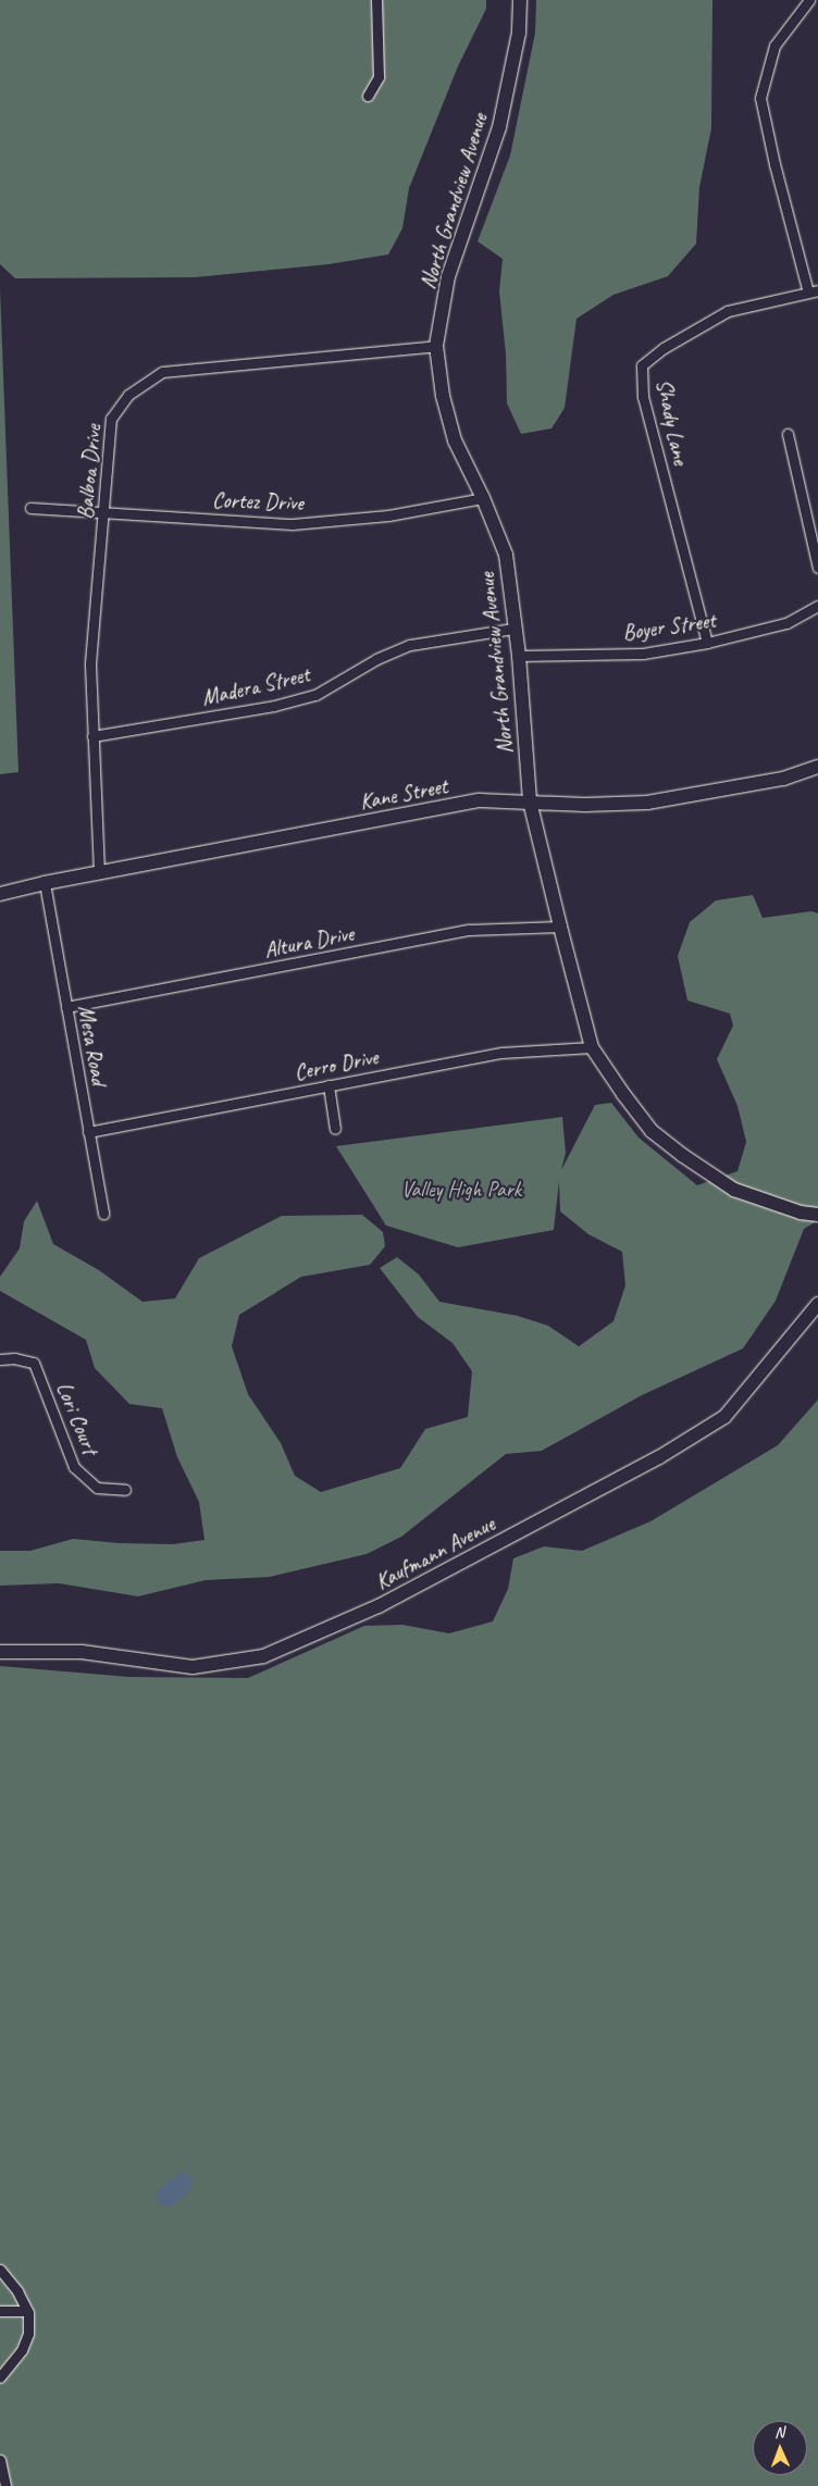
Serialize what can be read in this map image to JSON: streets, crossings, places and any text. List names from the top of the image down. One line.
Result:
{"streets":{"street":["North Grandview Avenue","Shady Lane","Balboa Drive","Cortez Drive","Boyer Street","Madera Street","Kane Street","Altura Drive","Mesa Road","Cerro Drive","Lori Court","Kaufmann Avenue"]},"crossings":[["North Grandview Avenue","Balboa Drive"],["North Grandview Avenue","Cortez Drive"],["North Grandview Avenue","Boyer Street"],["North Grandview Avenue","Madera Street"],["North Grandview Avenue","Kane Street"],["North Grandview Avenue","Altura Drive"],["North Grandview Avenue","Cerro Drive"],["Shady Lane","Boyer Street"],["Balboa Drive","Cortez Drive"],["Balboa Drive","Madera Street"],["Balboa Drive","Kane Street"],["Kane Street","Mesa Road"],["Altura Drive","Mesa Road"],["Mesa Road","Cerro Drive"]],"parks":["Valley High Park"],"north":"top"}
